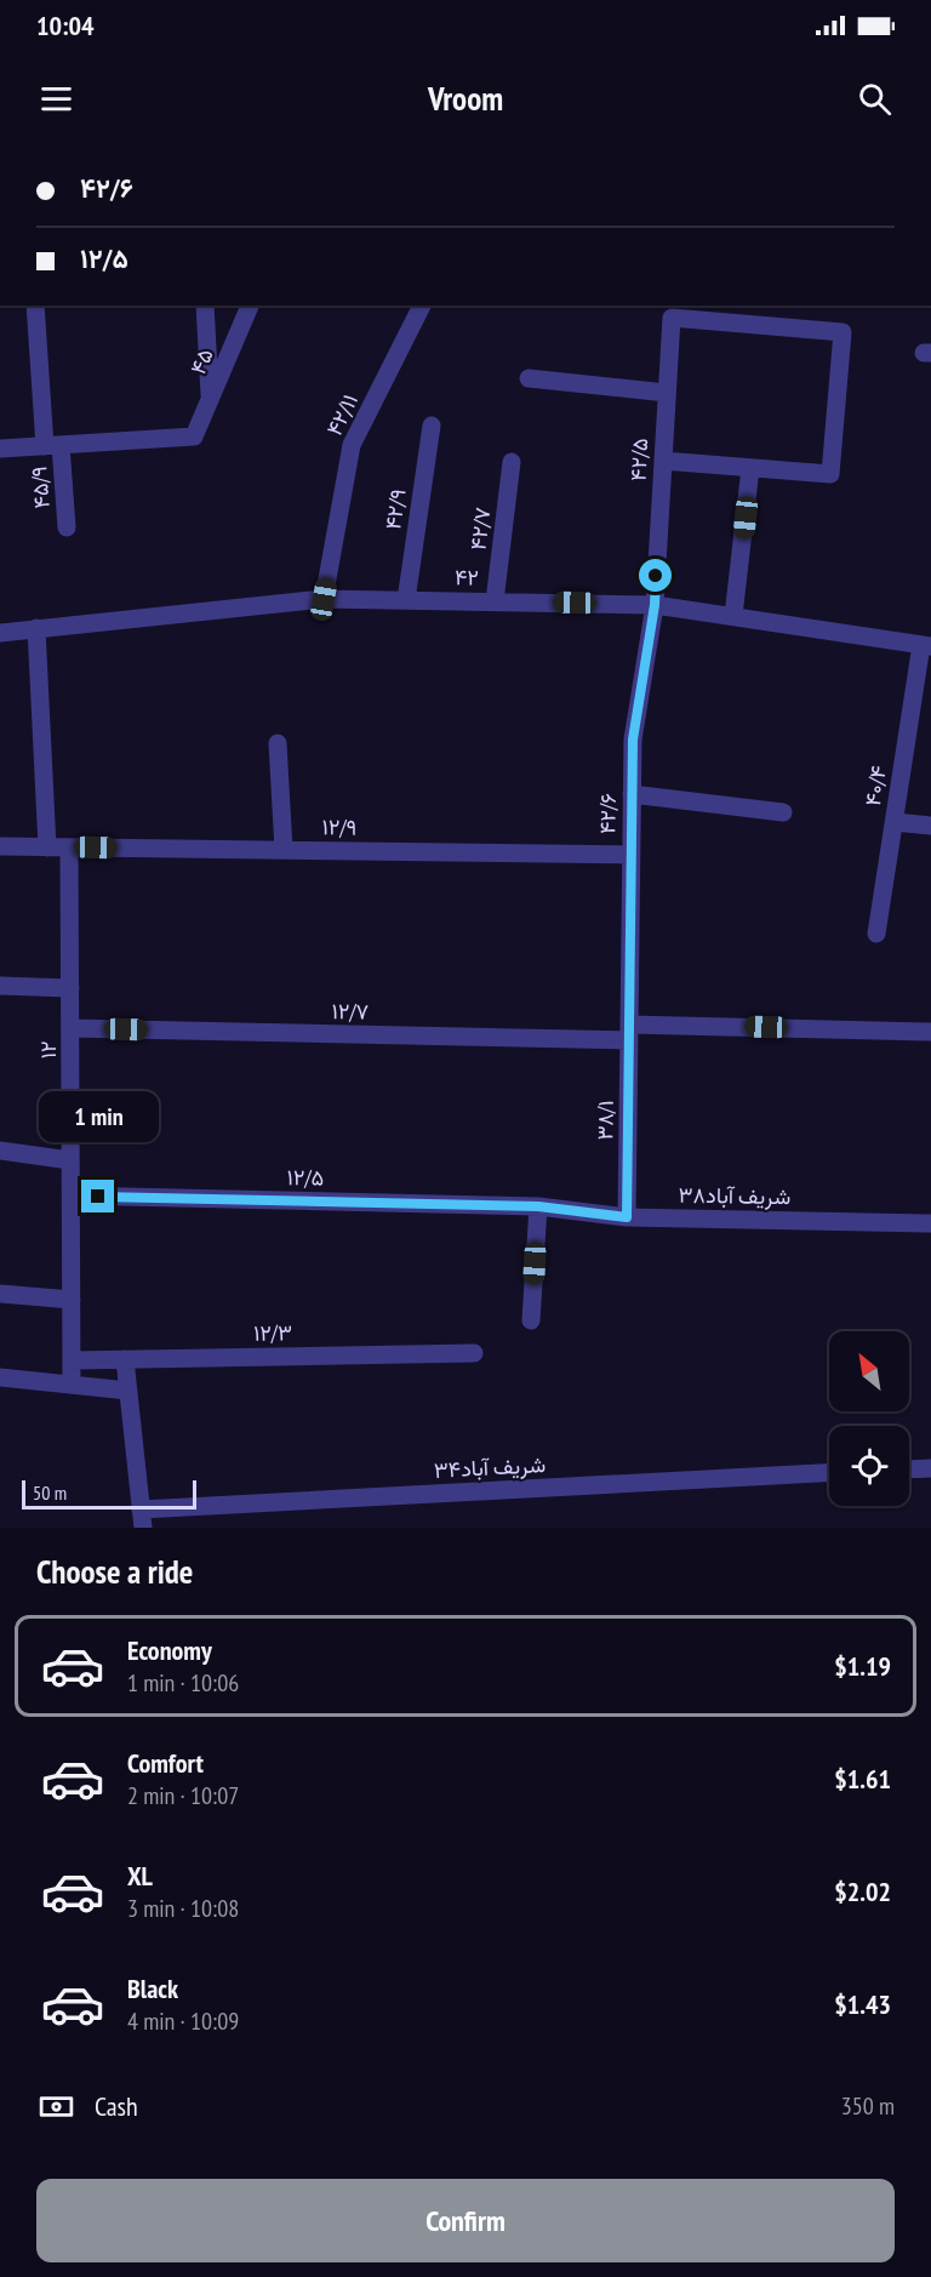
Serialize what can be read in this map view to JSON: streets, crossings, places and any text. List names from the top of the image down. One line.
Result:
{"streets":{"street":["۴۵","۴۲/۱۱","۴۲/۵","۴۵/۹","۴۲/۹","۴۲/۷","۴۲","۴۰/۴","۴۲/۶","۱۲/۹","۱۲/۷","۱۲","۳۸/۱","۱۲/۵","شریف آباد۳۸","۱۲/۳","شریف آباد۳۴"]},"crossings":[["۴۵","۴۵/۹"],["۴۲/۱۱","۴۲"],["۴۲/۵","۴۲"],["۴۲/۵","۴۲/۶"],["۴۲/۹","۴۲"],["۴۲/۷","۴۲"],["۴۲","۴۰/۴"],["۴۲","۴۲/۶"],["۴۲/۶","۱۲/۹"],["۴۲/۶","۱۲/۷"],["۴۲/۶","۳۸/۱"],["۱۲/۹","۱۲"],["۱۲/۷","۱۲"],["۱۲/۷","۳۸/۱"],["۱۲","۱۲/۵"],["۱۲","۱۲/۳"],["۳۸/۱","شریف آباد۳۸"],["۱۲/۵","شریف آباد۳۸"]],"scale_bar":"50 m","north":"top left","page":{"status":"10:04","header":"Vroom","banner":["۴۲/۶","۱۲/۵"],"bubble":"1 min","scale":"50 m","heading":"Choose a ride","list":[{"name":"Economy","note":"1 min · 10:06","value":"$1.19"},{"name":"Comfort","note":"2 min · 10:07","value":"$1.61"},{"name":"XL","note":"3 min · 10:08","value":"$2.02"},{"name":"Black","note":"4 min · 10:09","value":"$1.43"}],"pay":["Cash","350 m"],"buttons":"Confirm"}}
